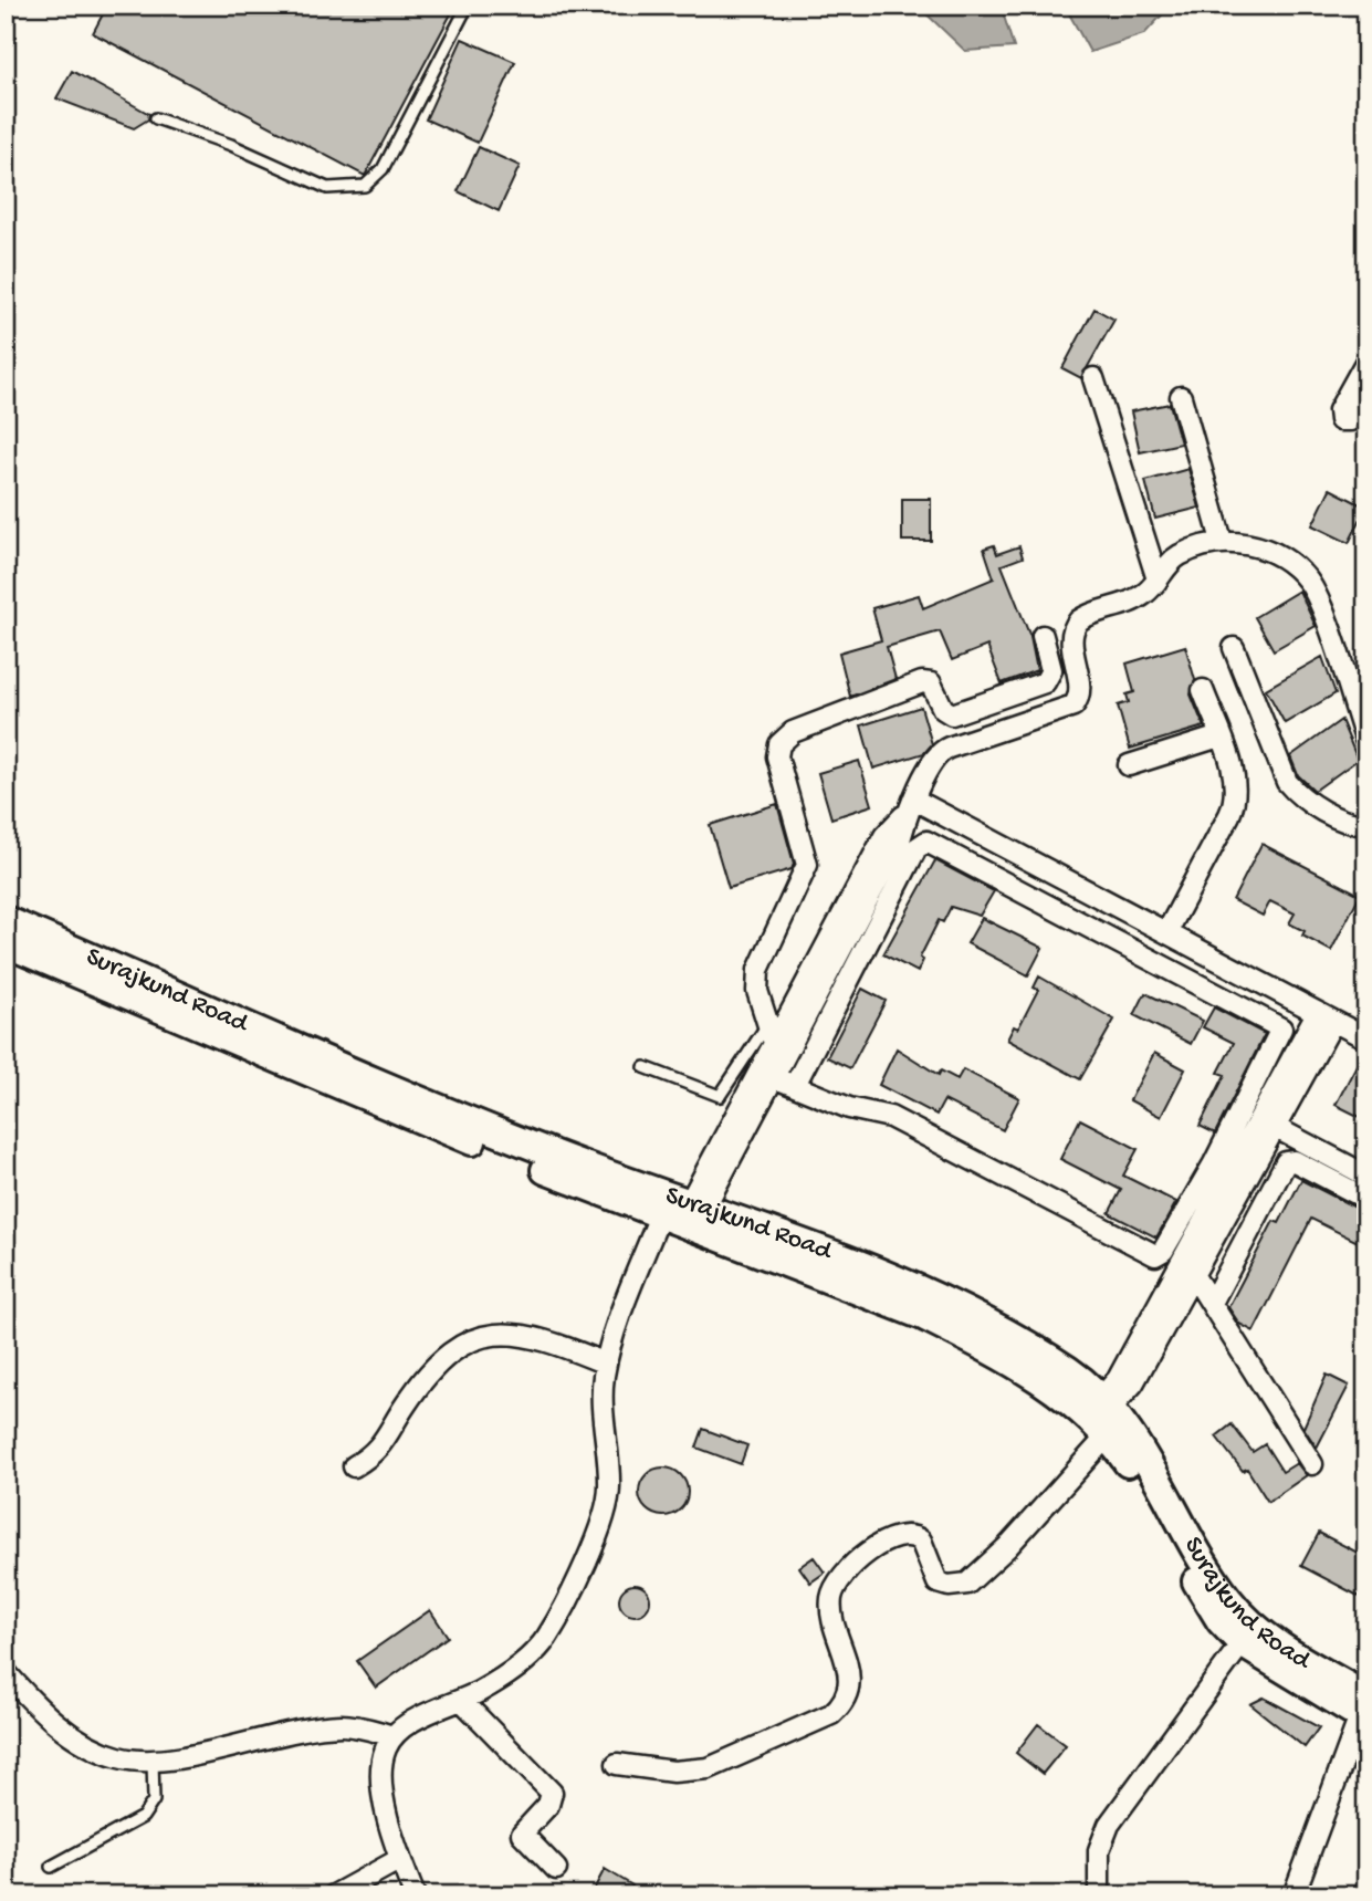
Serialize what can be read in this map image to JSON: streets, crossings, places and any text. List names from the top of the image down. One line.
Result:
{"streets":{"main road":["Surajkund Road"]}}
